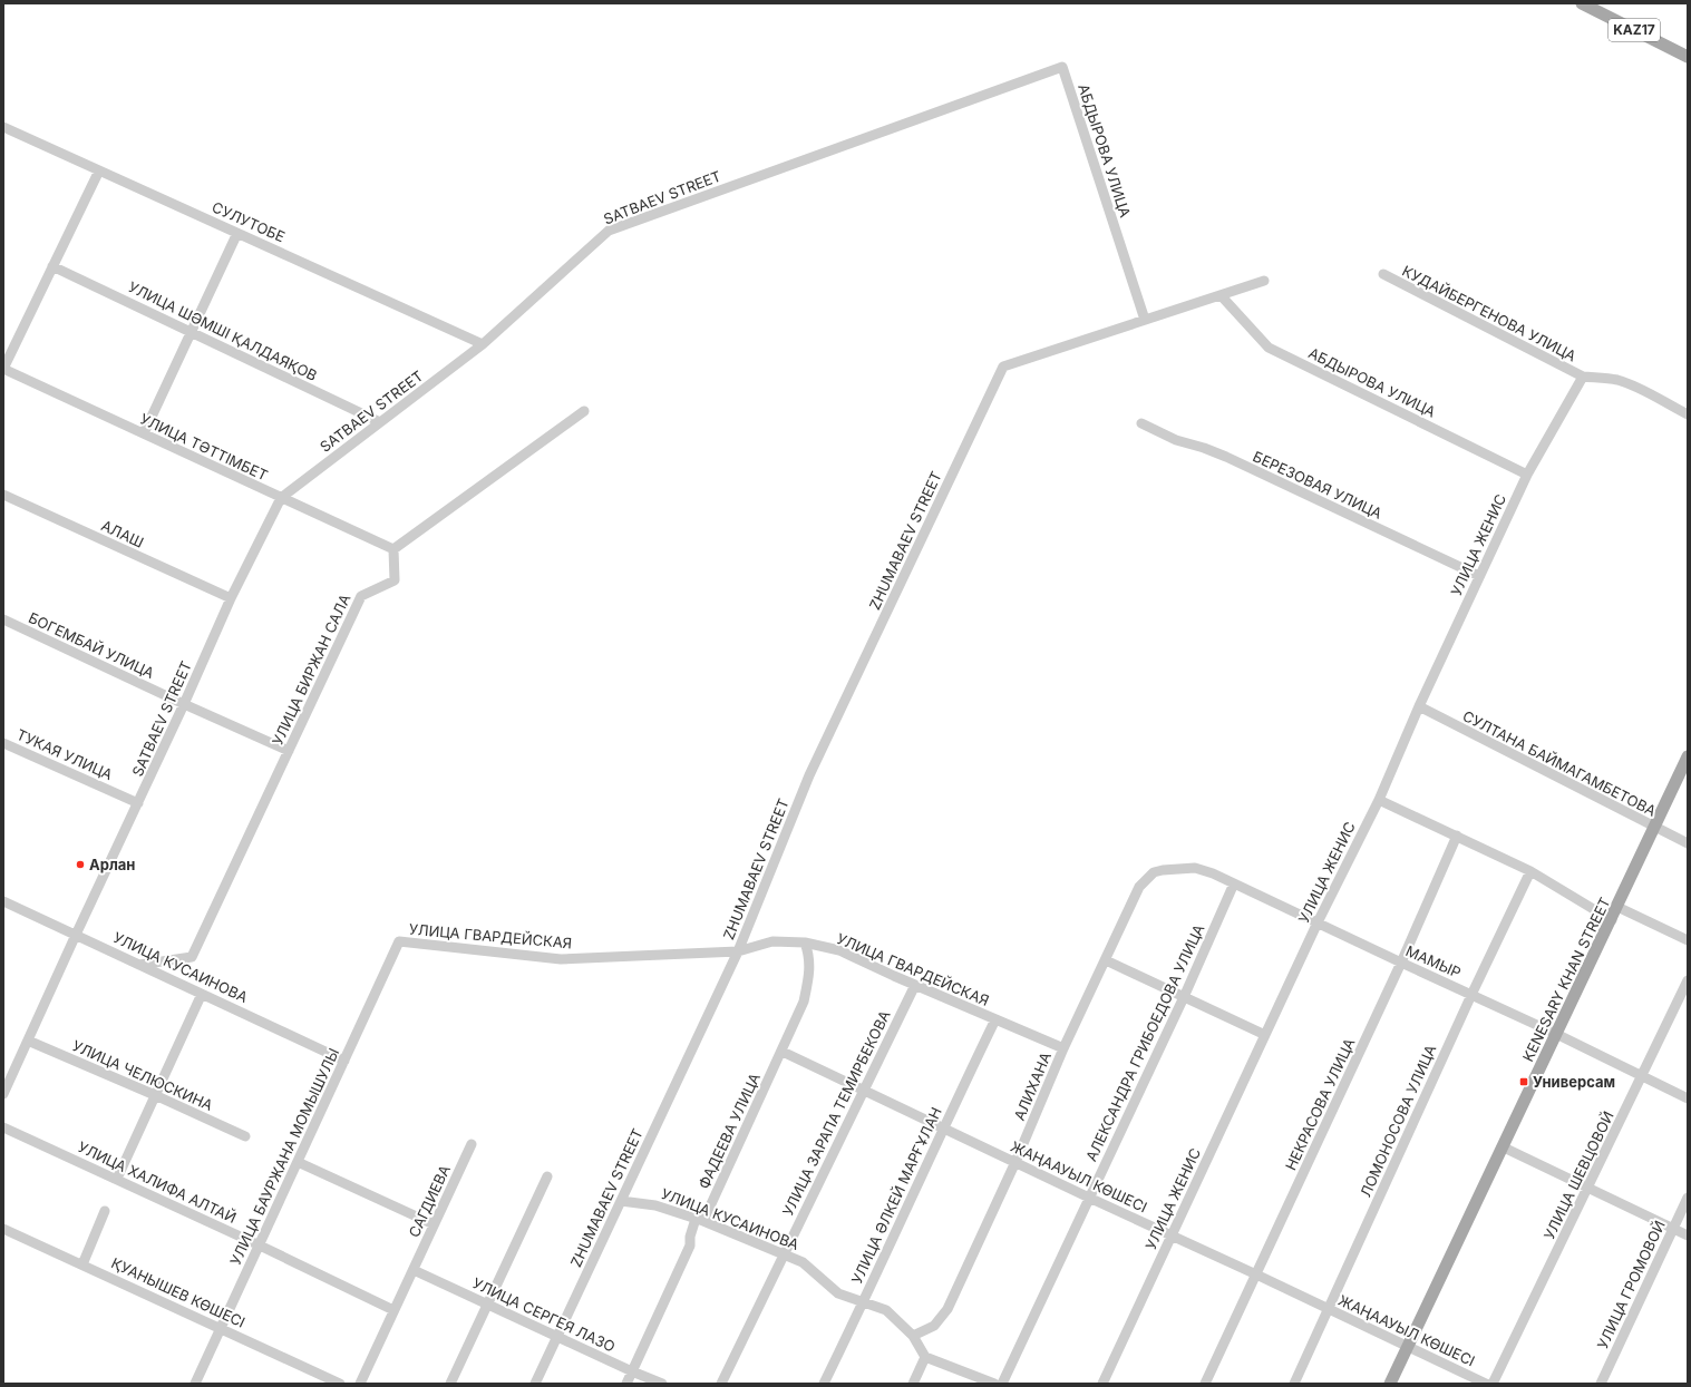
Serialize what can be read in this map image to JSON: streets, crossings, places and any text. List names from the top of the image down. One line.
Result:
{"streets":{"main road":["KAZ17","KENESARY KHAN STREET"],"street":["АБДЫРОВА УЛИЦА","SATBAEV STREET","СУЛУТОБЕ","КУДАЙБЕРГЕНОВА УЛИЦА","УЛИЦА ШӘМШІ ҚАЛДАЯҚОВ","УЛИЦА ТӘТТІМБЕТ","БЕРЕЗОВАЯ УЛИЦА","АЛАШ","ZHUMABAEV STREET","УЛИЦА ЖЕНИС","БОГЕМБАЙ УЛИЦА","УЛИЦА БИРЖАН САЛА","ТУКАЯ УЛИЦА","СУЛТАНА БАЙМАГАМБЕТОВА","УЛИЦА ГВАРДЕЙСКАЯ","МАМЫР","УЛИЦА КУСАИНОВА","АЛЕКСАНДРА ГРИБОЕДОВА УЛИЦА","УЛИЦА ЧЕЛЮСКИНА","АЛИХАНА","НЕКРАСОВА УЛИЦА","УЛИЦА ЗАРАПА ТЕМИРБЕКОВА","ЛОМОНОСОВА УЛИЦА","ФАДЕЕВА УЛИЦА","УЛИЦА БАУРЖАНА МОМЫШУЛЫ","УЛИЦА ШЕВЦОВОЙ","ЖАҢААУЫЛ КӨШЕСІ","УЛИЦА ХАЛИФА АЛТАЙ","УЛИЦА ӘЛКЕЙ МАРҒҰЛАН","САГДИЕВА","УЛИЦА ГРОМОВОЙ","ҚУАНЫШЕВ КӨШЕСІ","УЛИЦА СЕРГЕЯ ЛАЗО"]},"crossings":[["АБДЫРОВА УЛИЦА","SATBAEV STREET"],["АБДЫРОВА УЛИЦА","ZHUMABAEV STREET"],["АБДЫРОВА УЛИЦА","УЛИЦА ЖЕНИС"],["SATBAEV STREET","СУЛУТОБЕ"],["SATBAEV STREET","УЛИЦА ШӘМШІ ҚАЛДАЯҚОВ"],["SATBAEV STREET","УЛИЦА ТӘТТІМБЕТ"],["SATBAEV STREET","АЛАШ"],["SATBAEV STREET","БОГЕМБАЙ УЛИЦА"],["SATBAEV STREET","ТУКАЯ УЛИЦА"],["SATBAEV STREET","УЛИЦА КУСАИНОВА"],["SATBAEV STREET","УЛИЦА ЧЕЛЮСКИНА"],["КУДАЙБЕРГЕНОВА УЛИЦА","УЛИЦА ЖЕНИС"],["УЛИЦА ТӘТТІМБЕТ","УЛИЦА БИРЖАН САЛА"],["БЕРЕЗОВАЯ УЛИЦА","УЛИЦА ЖЕНИС"],["ZHUMABAEV STREET","УЛИЦА ГВАРДЕЙСКАЯ"],["ZHUMABAEV STREET","УЛИЦА КУСАИНОВА"],["ZHUMABAEV STREET","УЛИЦА СЕРГЕЯ ЛАЗО"],["УЛИЦА ЖЕНИС","СУЛТАНА БАЙМАГАМБЕТОВА"],["УЛИЦА ЖЕНИС","МАМЫР"],["УЛИЦА ЖЕНИС","ЖАҢААУЫЛ КӨШЕСІ"],["БОГЕМБАЙ УЛИЦА","УЛИЦА БИРЖАН САЛА"],["УЛИЦА БИРЖАН САЛА","УЛИЦА КУСАИНОВА"],["СУЛТАНА БАЙМАГАМБЕТОВА","KENESARY KHAN STREET"],["УЛИЦА ГВАРДЕЙСКАЯ","АЛИХАНА"],["УЛИЦА ГВАРДЕЙСКАЯ","УЛИЦА ЗАРАПА ТЕМИРБЕКОВА"],["УЛИЦА ГВАРДЕЙСКАЯ","ФАДЕЕВА УЛИЦА"],["УЛИЦА ГВАРДЕЙСКАЯ","УЛИЦА БАУРЖАНА МОМЫШУЛЫ"],["УЛИЦА ГВАРДЕЙСКАЯ","УЛИЦА ӘЛКЕЙ МАРҒҰЛАН"],["МАМЫР","KENESARY KHAN STREET"],["МАМЫР","АЛЕКСАНДРА ГРИБОЕДОВА УЛИЦА"],["МАМЫР","АЛИХАНА"],["МАМЫР","НЕКРАСОВА УЛИЦА"],["МАМЫР","ЛОМОНОСОВА УЛИЦА"],["МАМЫР","УЛИЦА ШЕВЦОВОЙ"],["УЛИЦА КУСАИНОВА","АЛИХАНА"],["УЛИЦА КУСАИНОВА","УЛИЦА ЗАРАПА ТЕМИРБЕКОВА"],["УЛИЦА КУСАИНОВА","ФАДЕЕВА УЛИЦА"],["УЛИЦА КУСАИНОВА","УЛИЦА БАУРЖАНА МОМЫШУЛЫ"],["УЛИЦА КУСАИНОВА","УЛИЦА ӘЛКЕЙ МАРҒҰЛАН"],["KENESARY KHAN STREET","ЖАҢААУЫЛ КӨШЕСІ"],["АЛЕКСАНДРА ГРИБОЕДОВА УЛИЦА","ЖАҢААУЫЛ КӨШЕСІ"],["АЛИХАНА","ЖАҢААУЫЛ КӨШЕСІ"],["НЕКРАСОВА УЛИЦА","ЖАҢААУЫЛ КӨШЕСІ"],["УЛИЦА ЗАРАПА ТЕМИРБЕКОВА","ЖАҢААУЫЛ КӨШЕСІ"],["ЛОМОНОСОВА УЛИЦА","ЖАҢААУЫЛ КӨШЕСІ"],["ФАДЕЕВА УЛИЦА","ЖАҢААУЫЛ КӨШЕСІ"],["ФАДЕЕВА УЛИЦА","УЛИЦА СЕРГЕЯ ЛАЗО"],["УЛИЦА БАУРЖАНА МОМЫШУЛЫ","УЛИЦА ХАЛИФА АЛТАЙ"],["УЛИЦА БАУРЖАНА МОМЫШУЛЫ","ҚУАНЫШЕВ КӨШЕСІ"],["ЖАҢААУЫЛ КӨШЕСІ","УЛИЦА ӘЛКЕЙ МАРҒҰЛАН"],["УЛИЦА ХАЛИФА АЛТАЙ","САГДИЕВА"],["САГДИЕВА","УЛИЦА СЕРГЕЯ ЛАЗО"]],"places":{"other":["Арлан"],"transit":["Универсам"]}}
